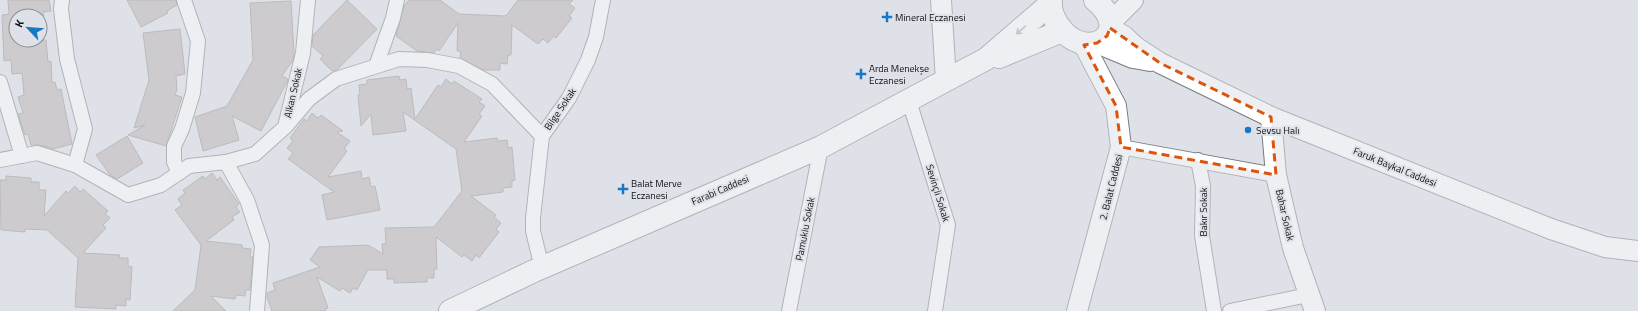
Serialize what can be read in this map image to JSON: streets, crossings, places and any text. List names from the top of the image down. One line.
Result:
{"streets":{"main road":["Faruk Baykal Caddesi","2. Balat Caddesi","Farabi Caddesi","Bahar Sokak"],"street":["Alkan Sokak","Bilge Sokak","Sevinçli Sokak","Bakır Sokak","Pamuklu Sokak"]},"crossings":[["Bilge Sokak","Farabi Caddesi"],["Faruk Baykal Caddesi","2. Balat Caddesi"],["Faruk Baykal Caddesi","Bahar Sokak"],["Farabi Caddesi","Sevinçli Sokak"],["Farabi Caddesi","Pamuklu Sokak"]],"places":{"health":["Mineral Eczanesi","Arda Menekşe Eczanesi","Balat Merve Eczanesi"],"other":["Sevsu Halı"]},"north":"top left"}
